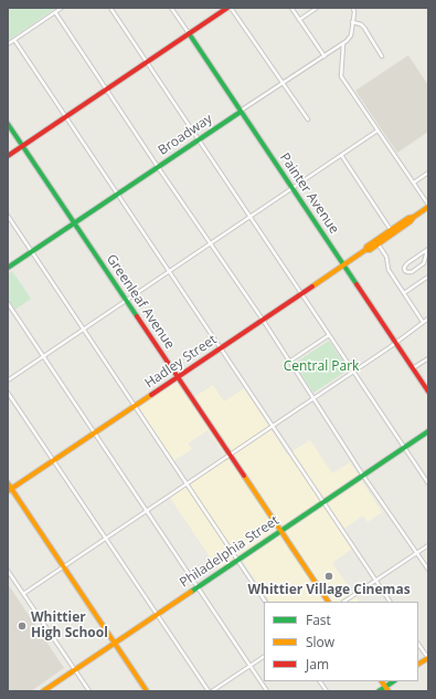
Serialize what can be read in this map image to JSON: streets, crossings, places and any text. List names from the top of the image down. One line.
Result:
{"streets":{"street":["Broadway","Painter Avenue","Greenleaf Avenue","Hadley Street","Philadelphia Street"]},"crossings":[["Broadway","Painter Avenue"],["Broadway","Greenleaf Avenue"],["Painter Avenue","Hadley Street"],["Greenleaf Avenue","Hadley Street"],["Greenleaf Avenue","Philadelphia Street"]],"parks":["Central Park"],"places":["Whittier Village Cinemas","Whittier High School"],"legend":["Fast","Slow","Jam"]}
